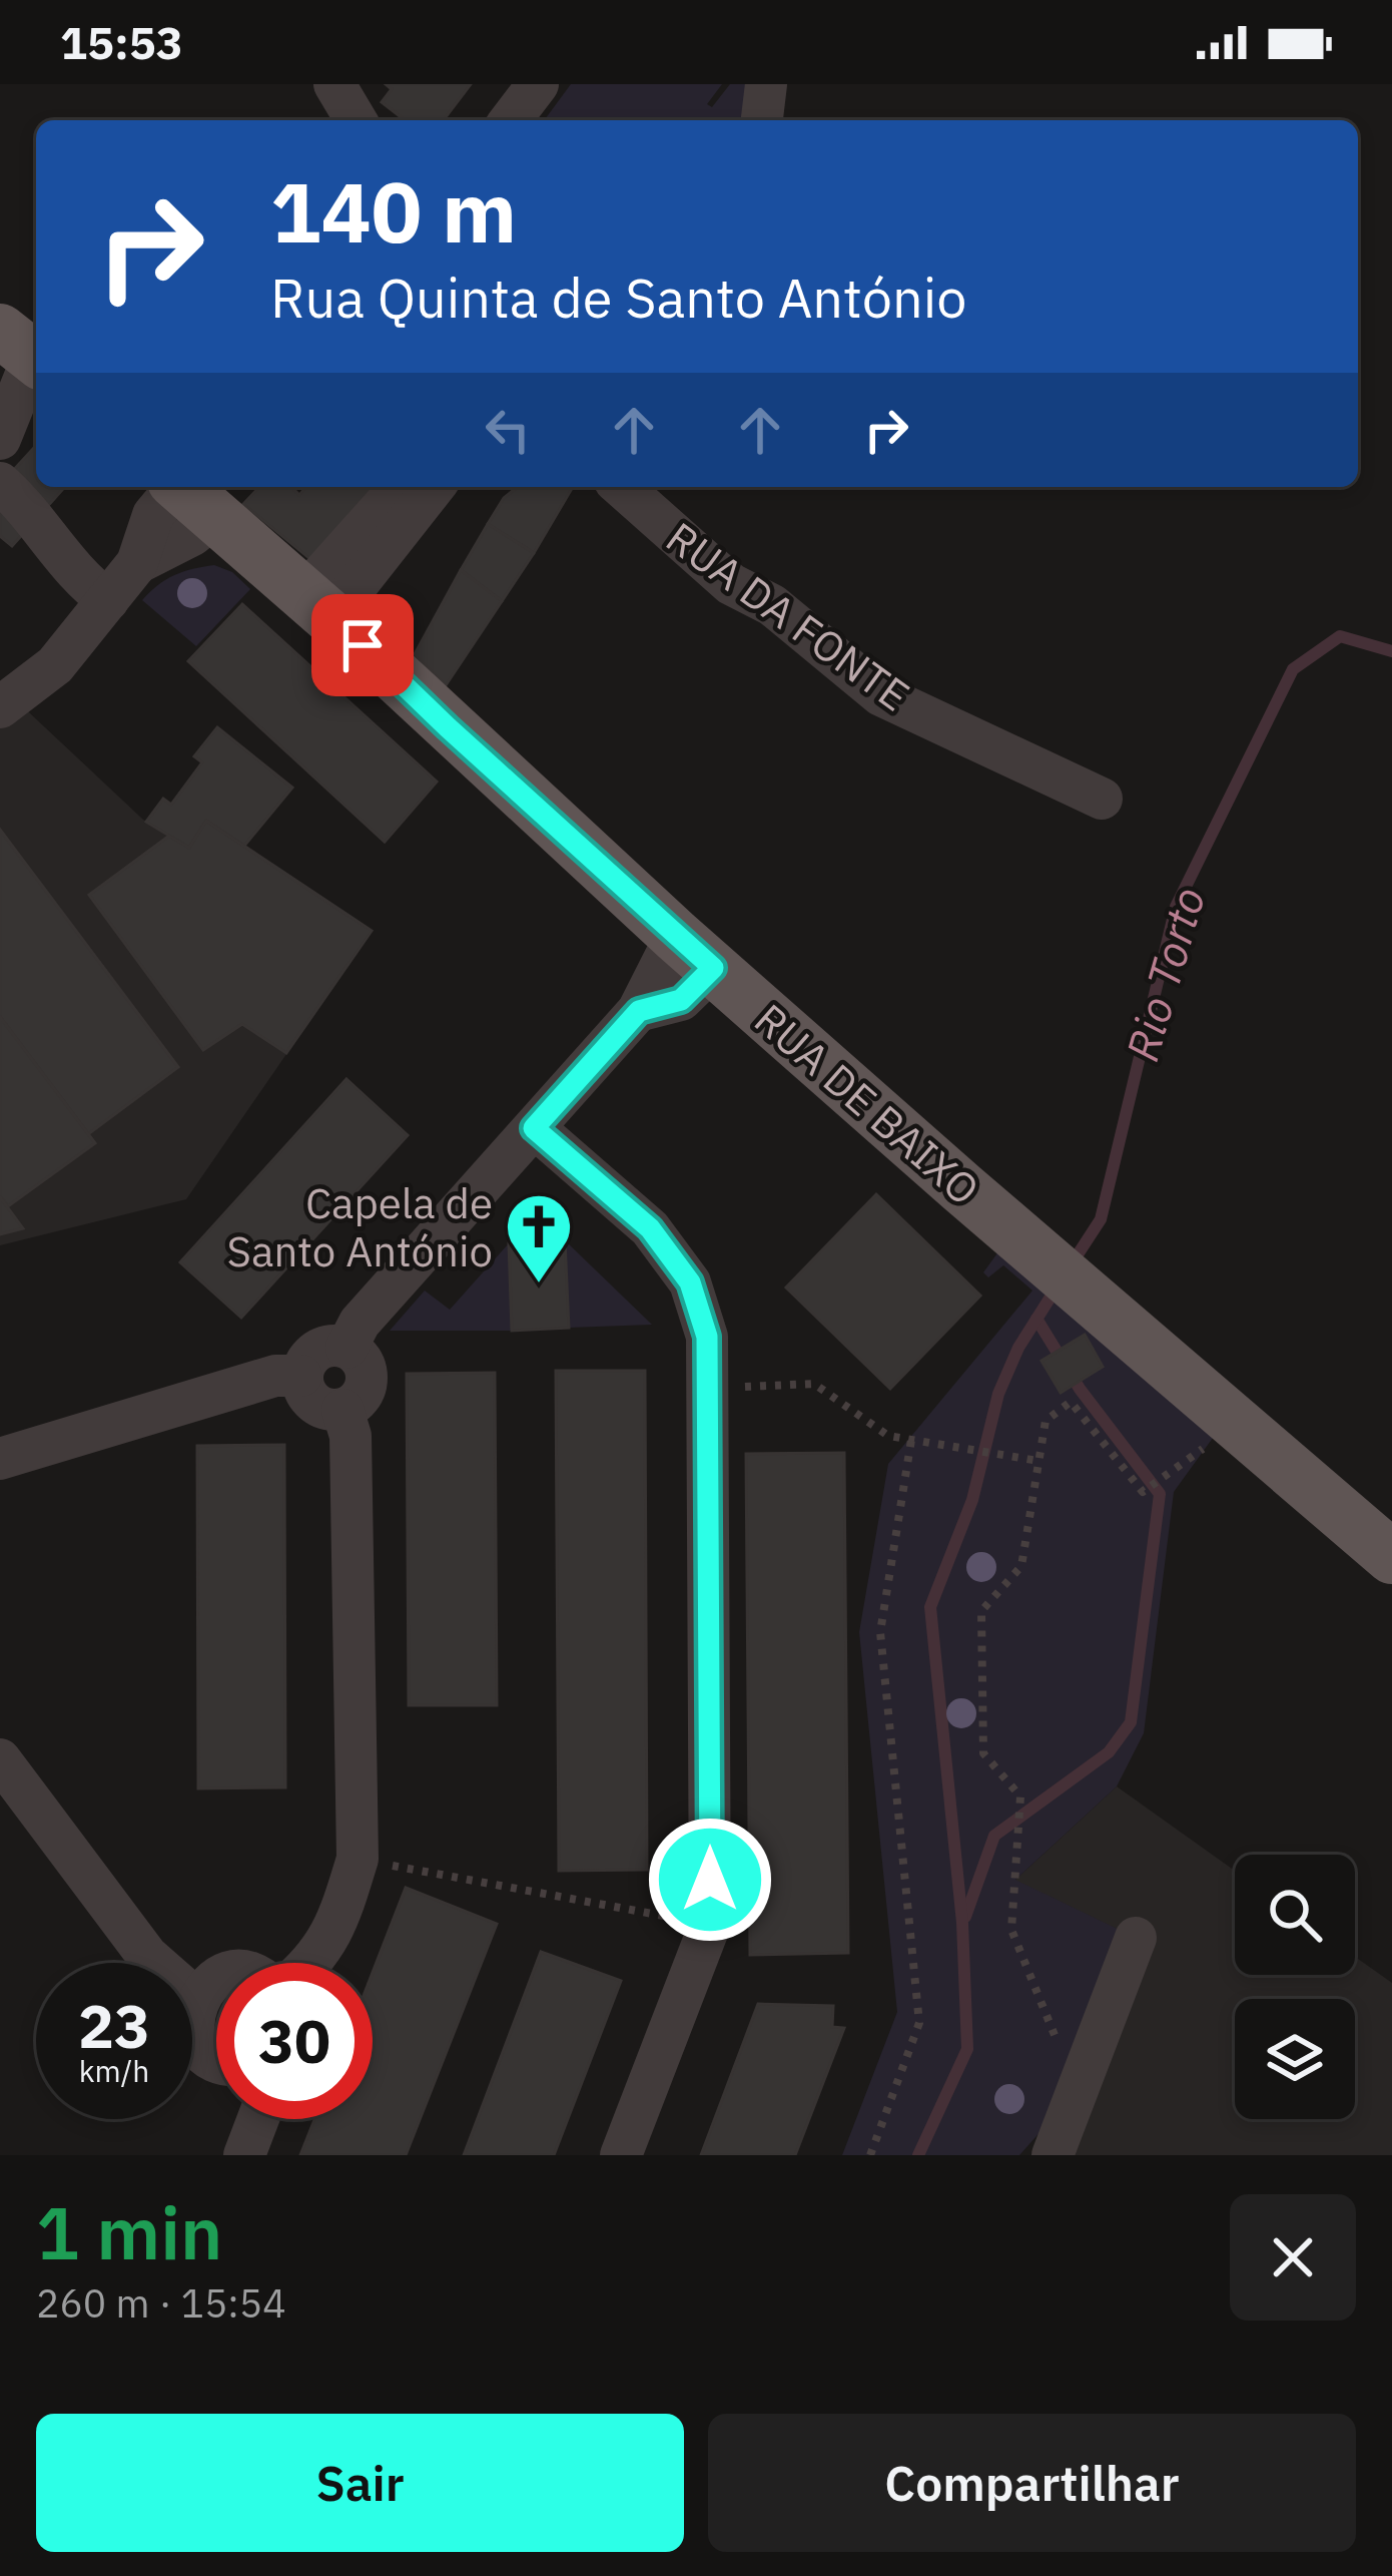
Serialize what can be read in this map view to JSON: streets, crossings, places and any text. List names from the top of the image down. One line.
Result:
{"streets":{"main road":["RUA DE BAIXO"],"street":["RUA DA FONTE"]},"water":["Rio Torto"],"places":{"church":["Capela de Santo António"]},"page":{"status":"15:53","turn":["140 m","Rua Quinta de Santo António"],"speed":"23 km/h","limit":"30","heading":["1 min","260 m · 15:54"],"buttons":["Sair","Compartilhar"]}}
